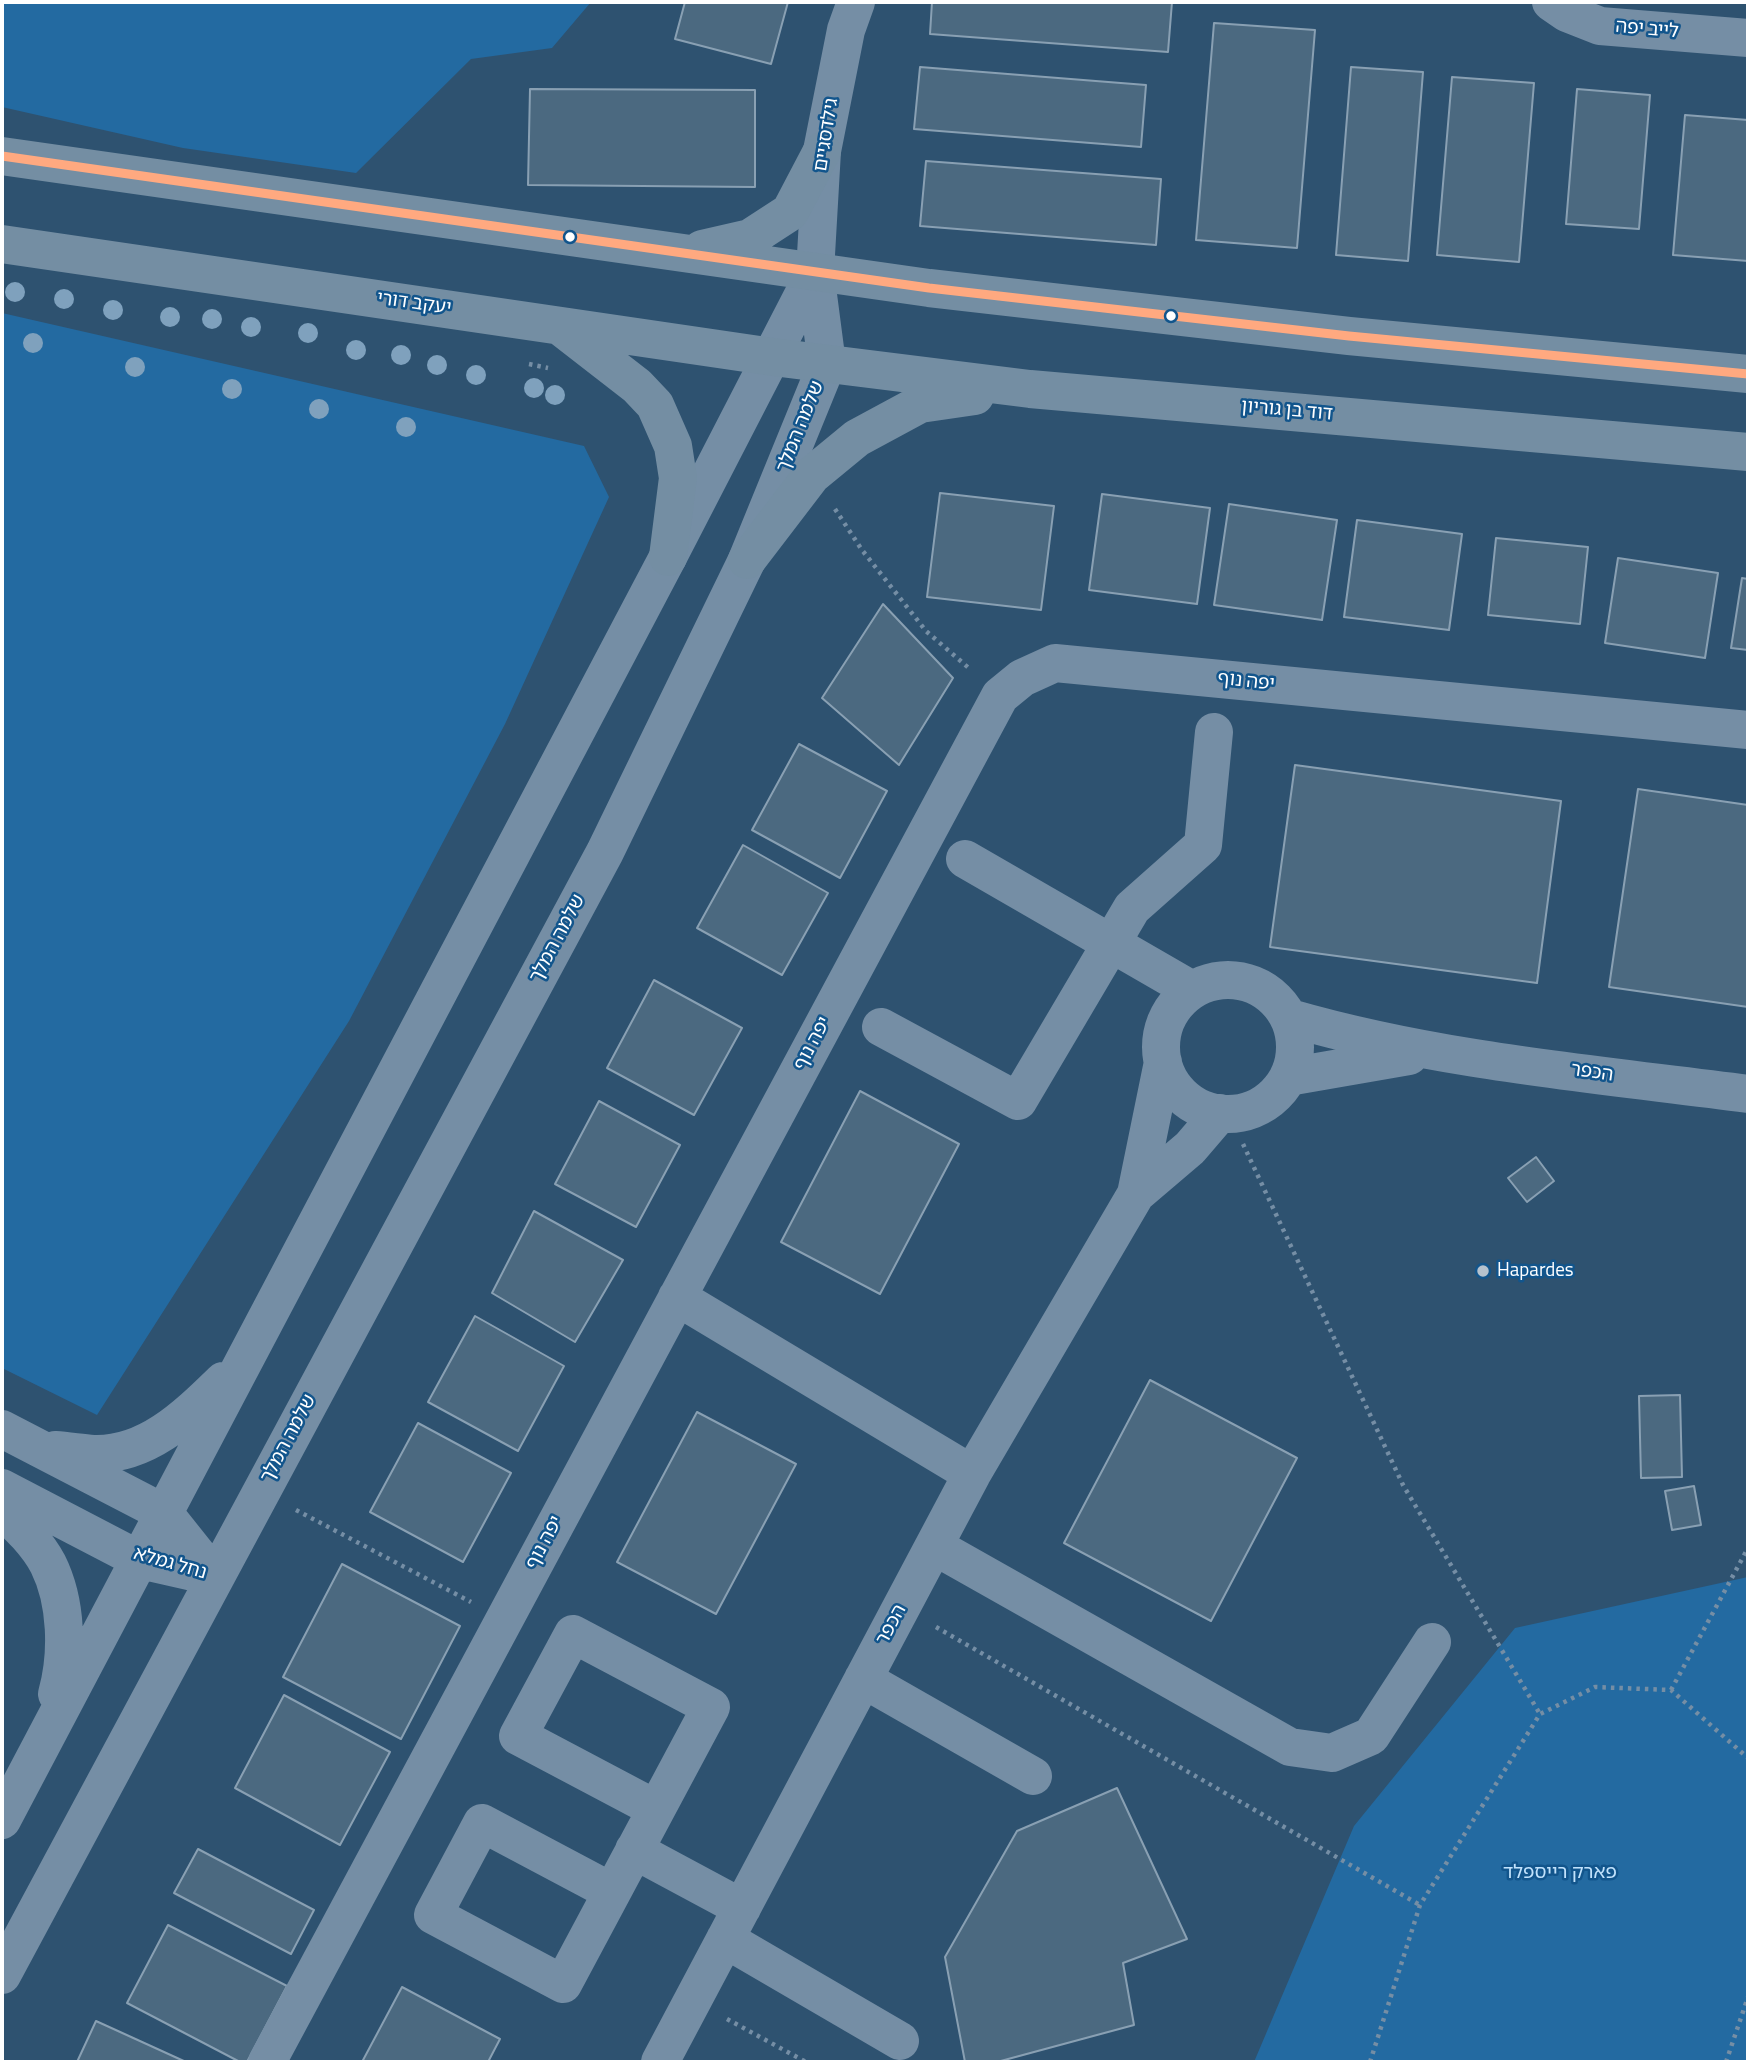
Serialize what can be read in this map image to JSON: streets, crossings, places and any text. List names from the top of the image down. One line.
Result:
{"streets":{"main road":["יעקב דורי","דוד בן גוריון"],"street":["לייב יפה","גילדסגיים","שלמה המלך","יפה נוף","הכפר","נחל גמלא"]},"crossings":[["גילדסגיים","שלמה המלך"],["יעקב דורי","דוד בן גוריון"],["יעקב דורי","שלמה המלך"],["דוד בן גוריון","שלמה המלך"],["שלמה המלך","נחל גמלא"]],"parks":["פארק רייספלד"],"places":["Hapardes"]}
